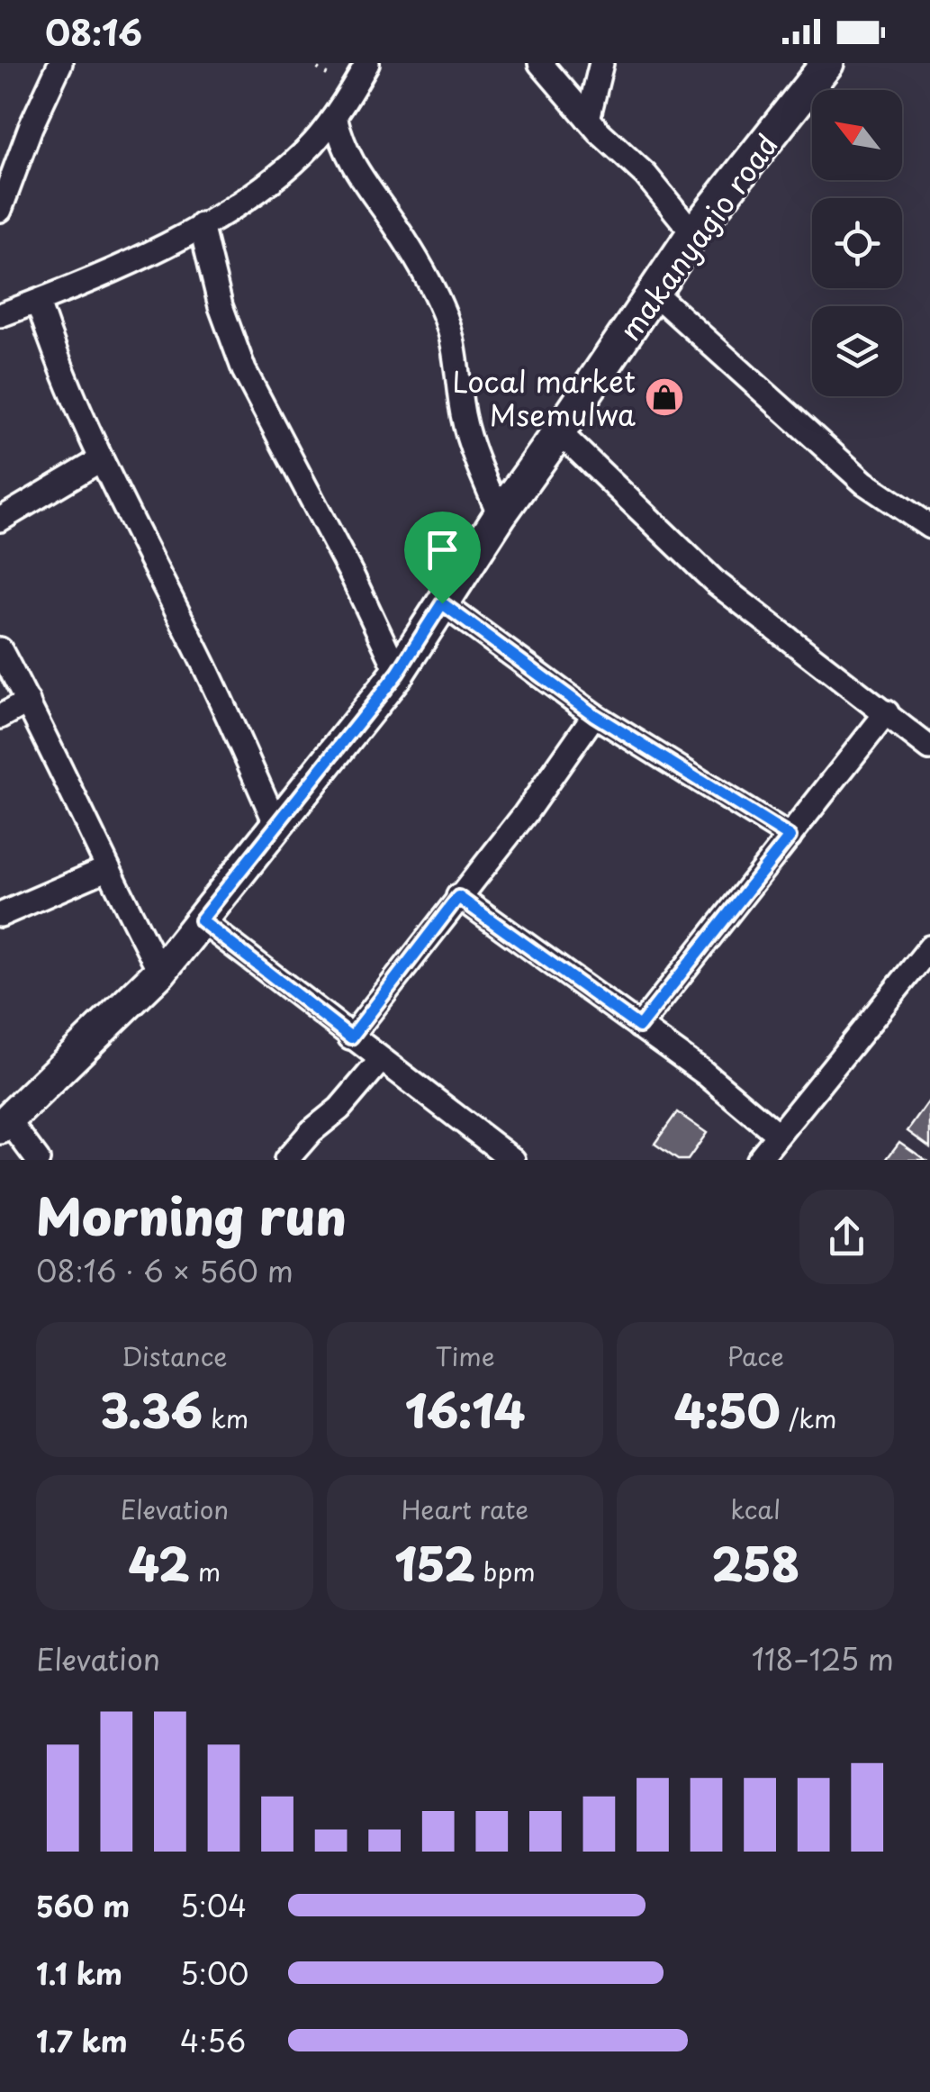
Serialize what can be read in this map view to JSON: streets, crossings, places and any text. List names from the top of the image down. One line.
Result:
{"streets":{"street":["makanyagio road"]},"places":{"shop":["Local market Msemulwa"]},"north":"top left","page":{"status":"08:16","heading":["Morning run","08:16 · 6 × 560 m"],"stats":[["Distance","3.36 km"],["Time","16:14"],["Pace","4:50 /km"],["Elevation","42 m"],["Heart rate","152 bpm"],["kcal","258"]],"chart":["Elevation","118–125 m"],"list":[{"name":"560 m","note":"5:04"},{"name":"1.1 km","note":"5:00"},{"name":"1.7 km","note":"4:56"}]}}
